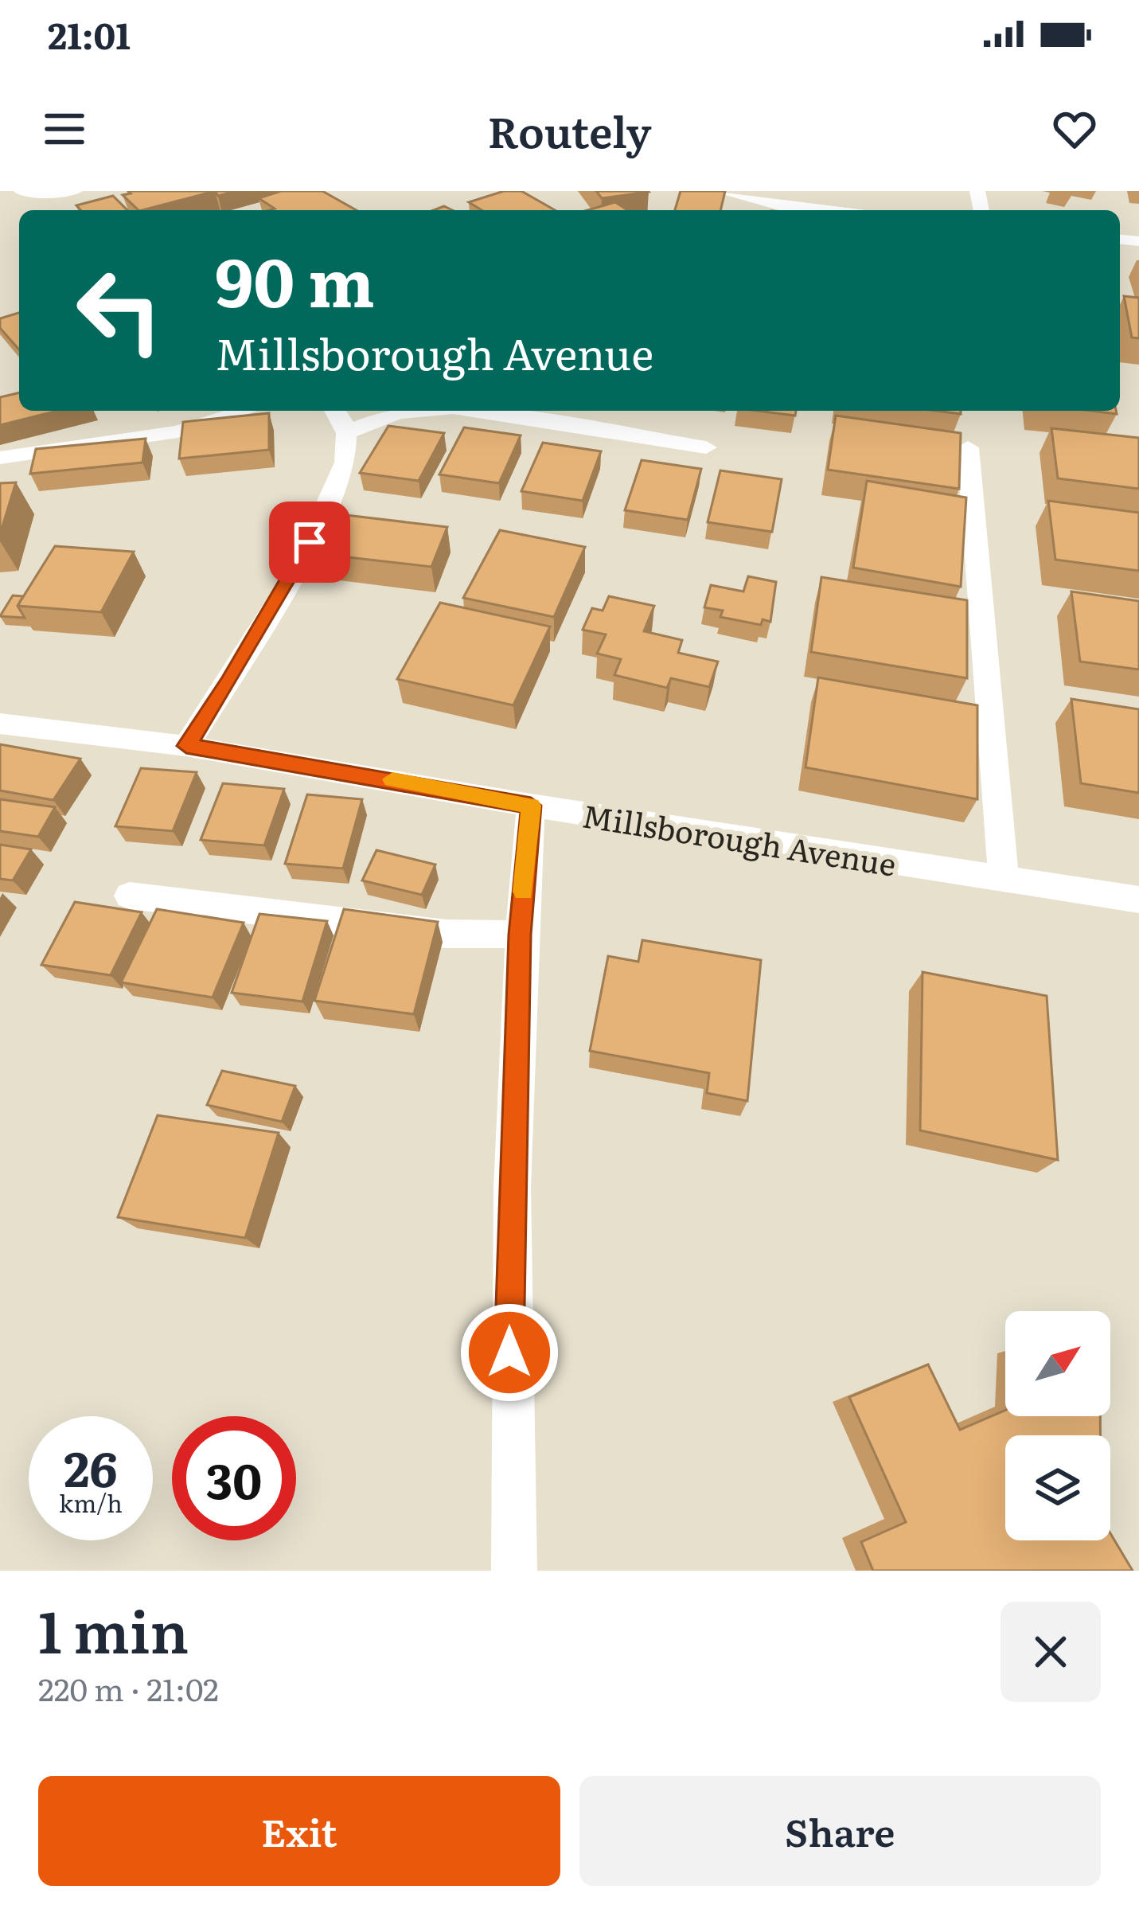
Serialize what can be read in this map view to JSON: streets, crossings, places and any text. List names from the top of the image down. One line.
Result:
{"streets":{"street":["Millsborough Avenue"]},"north":"top right","page":{"status":"21:01","header":"Routely","turn":["90 m","Millsborough Avenue"],"speed":"26 km/h","limit":"30","heading":["1 min","220 m · 21:02"],"buttons":["Exit","Share"]}}
